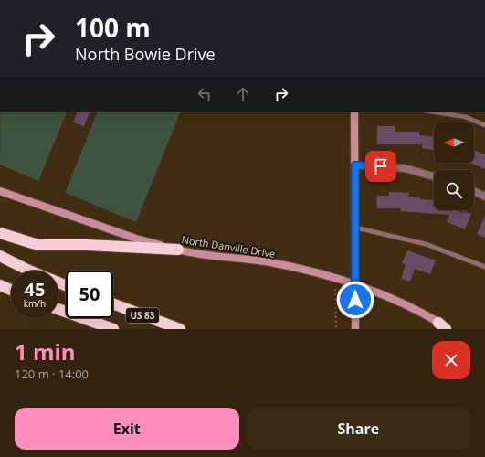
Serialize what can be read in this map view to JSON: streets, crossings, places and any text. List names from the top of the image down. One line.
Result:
{"streets":{"highway":["US 83"],"main road":["North Danville Drive"]},"north":"left","page":{"turn":["100 m","North Bowie Drive"],"speed":"45 km/h","limit":"50","heading":["1 min","120 m · 14:00"],"buttons":["Exit","Share"]}}
